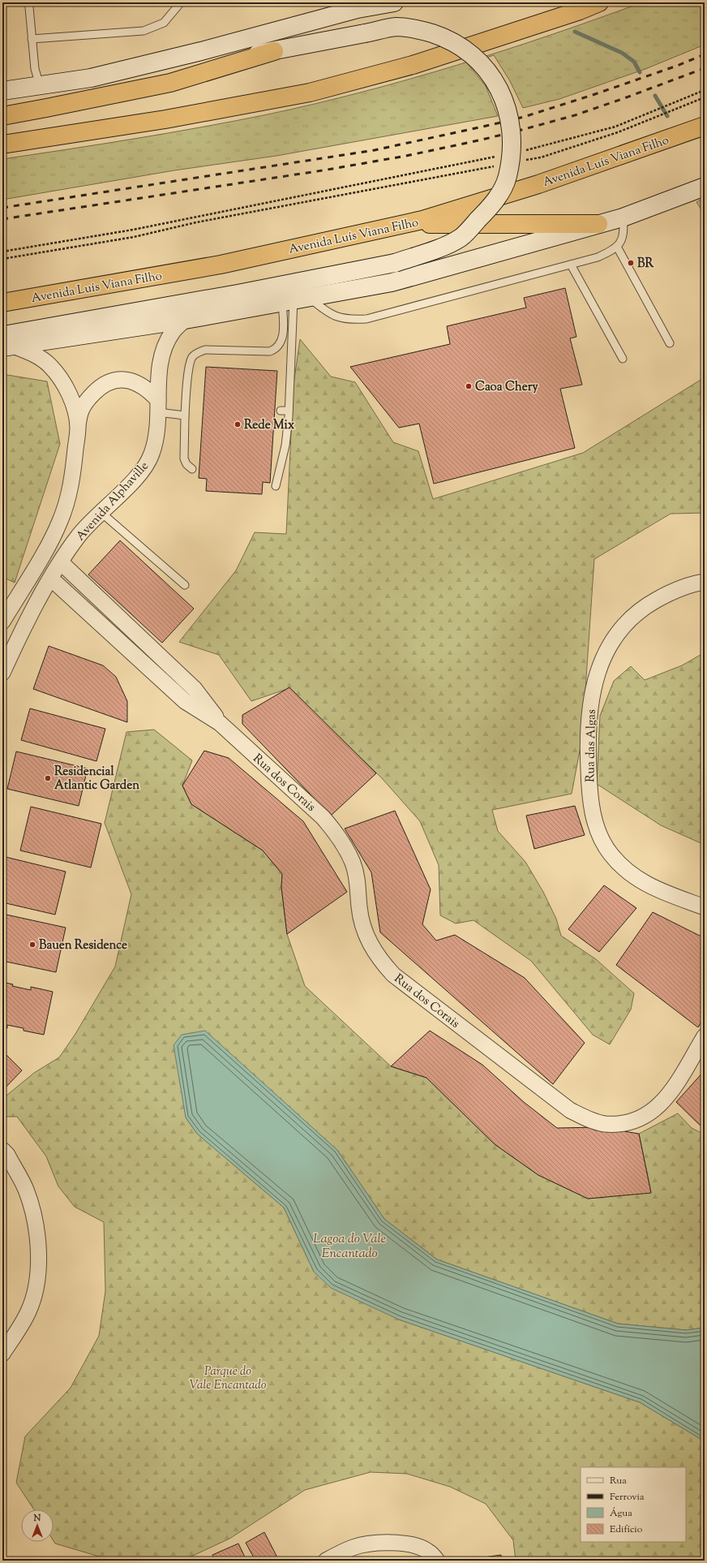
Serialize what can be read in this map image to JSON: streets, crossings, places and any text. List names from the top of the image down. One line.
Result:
{"streets":{"highway":["Avenida Luís Viana Filho"],"street":["Avenida Alphaville","Rua das Algas","Rua dos Corais"]},"crossings":[["Avenida Alphaville","Rua dos Corais"]],"water":["Lagoa do Vale Encantado"],"parks":["Parque do Vale Encantado"],"places":["BR","Caoa Chery","Rede Mix","Residencial Atlantic Garden","Bauen Residence"],"legend":["Rua","Ferrovia","Água","Edifício"],"north":"top"}
